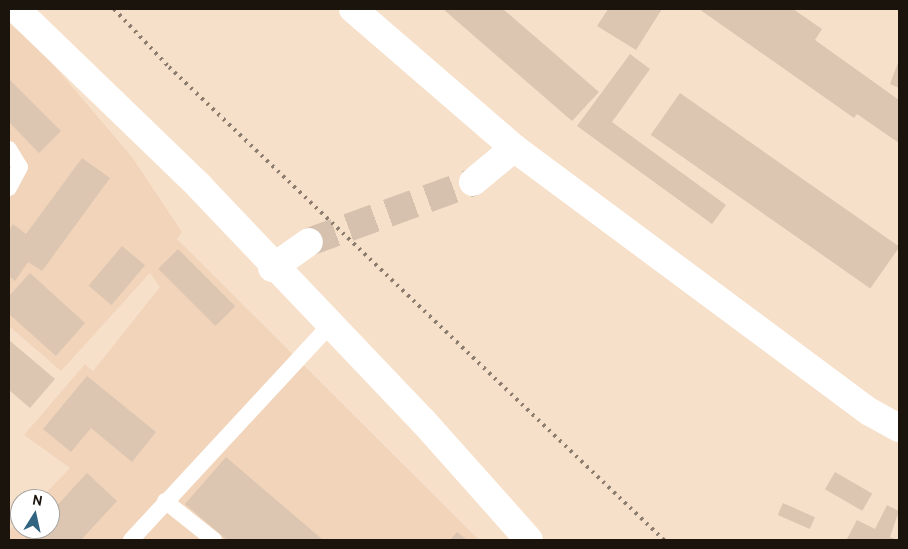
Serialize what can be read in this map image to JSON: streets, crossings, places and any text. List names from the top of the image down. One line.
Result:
{"north":"top"}
